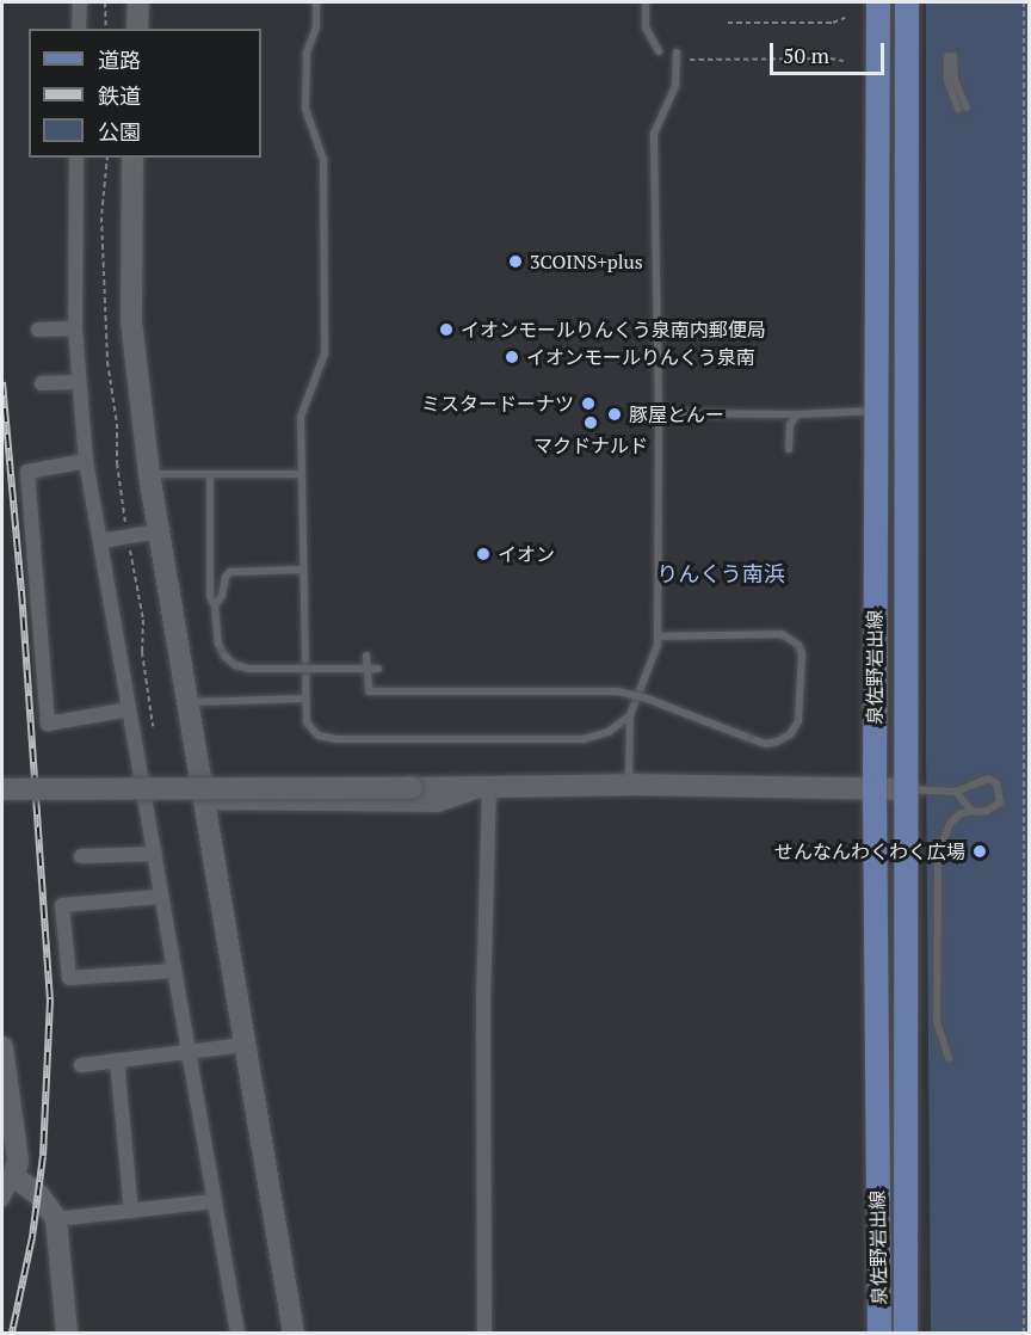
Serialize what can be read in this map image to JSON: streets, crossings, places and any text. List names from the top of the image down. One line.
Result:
{"streets":{"main road":["泉佐野岩出線"]},"districts":["りんくう南浜"],"places":["3COINS+plus","イオンモールりんくう泉南内郵便局","イオンモールりんくう泉南","ミスタードーナツ","豚屋とんー","マクドナルド","イオン","せんなんわくわく広場"],"legend":["道路","鉄道","公園"],"scale_bar":"50 m"}
